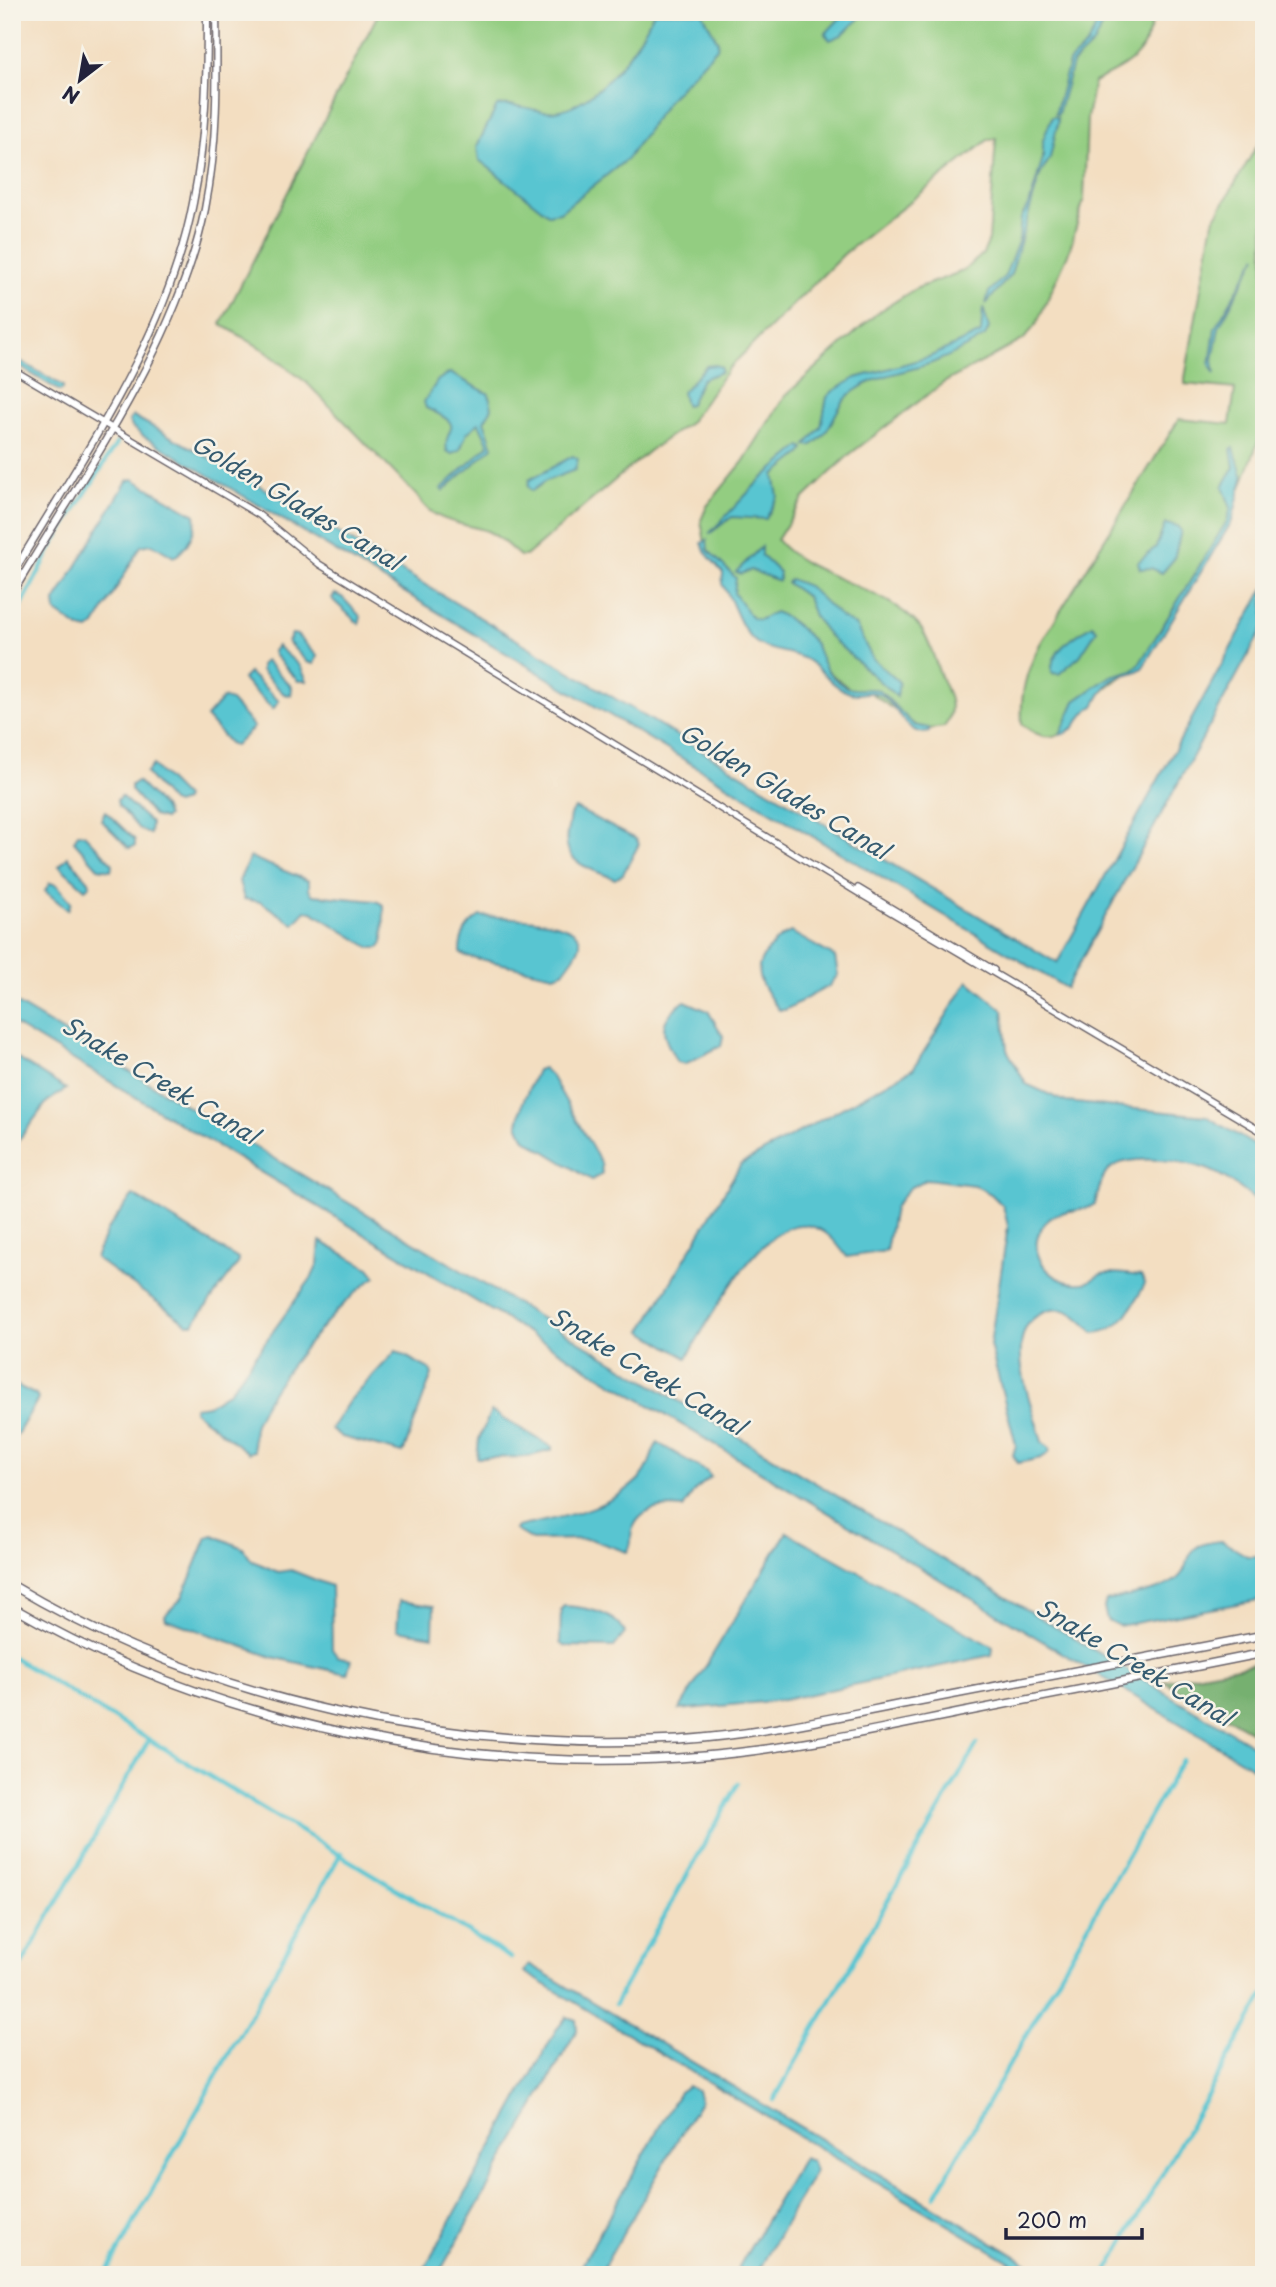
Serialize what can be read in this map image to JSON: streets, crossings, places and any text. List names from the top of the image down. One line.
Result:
{"water":["Golden Glades Canal","Snake Creek Canal"],"scale_bar":"200 m","north":"bottom left"}
